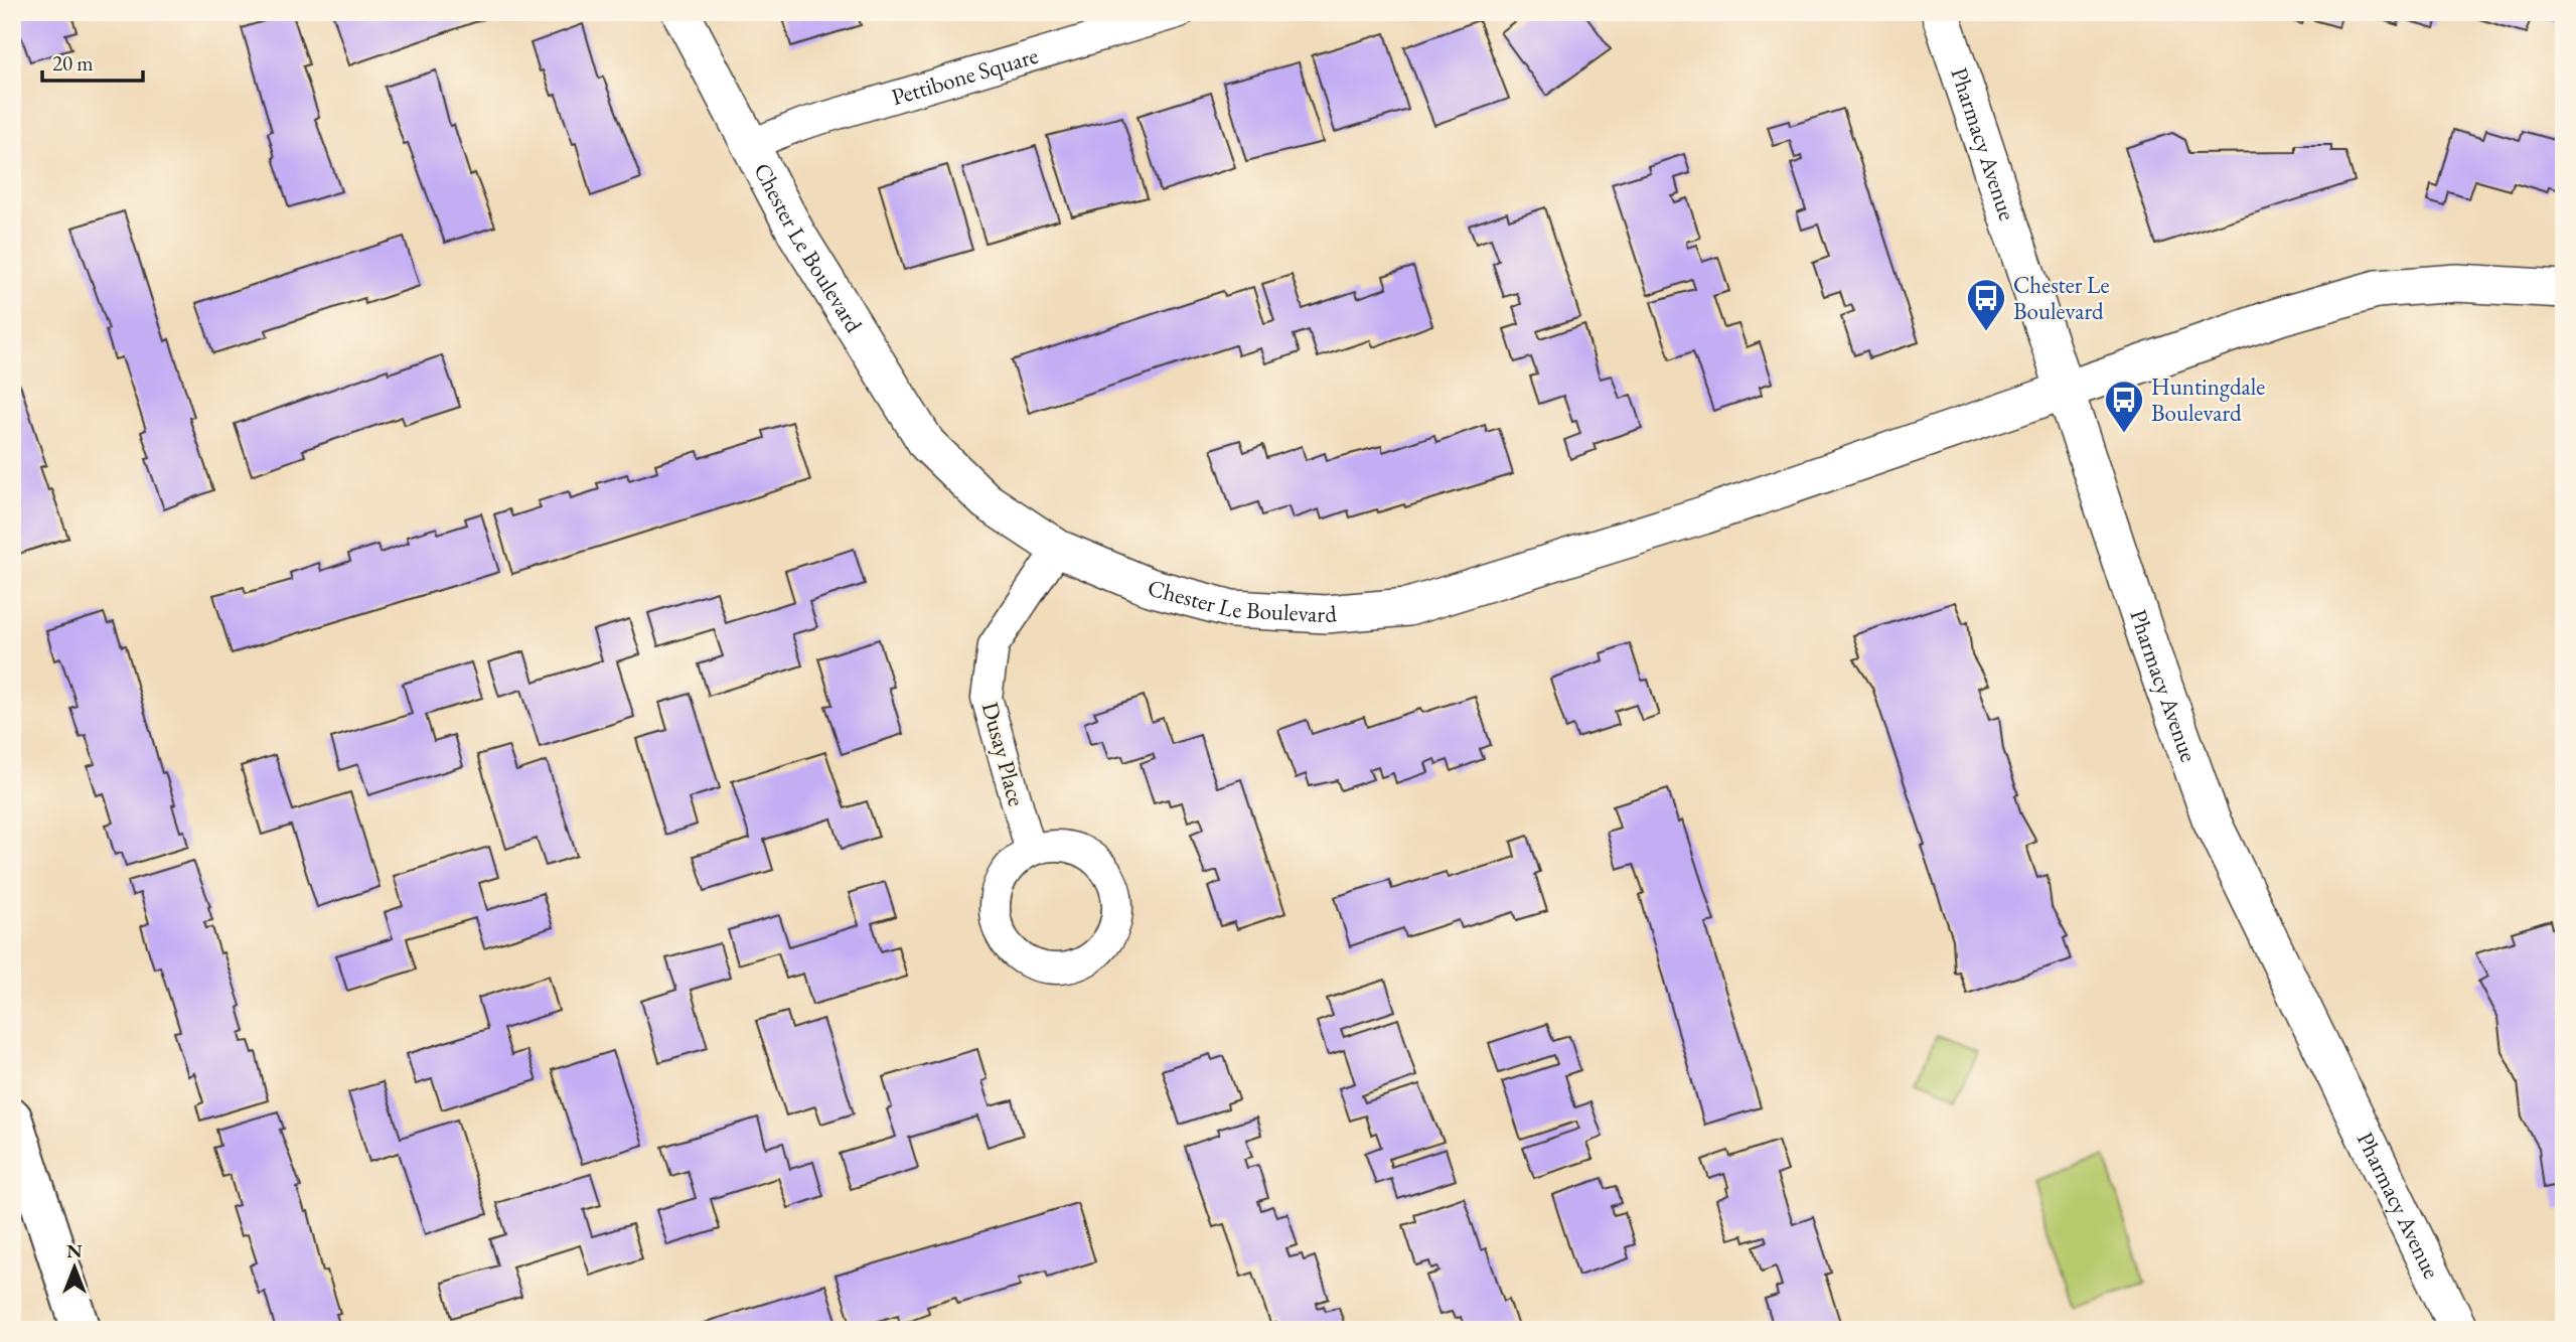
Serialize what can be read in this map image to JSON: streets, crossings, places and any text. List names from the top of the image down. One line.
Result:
{"streets":{"street":["Pettibone Square","Pharmacy Avenue","Chester Le Boulevard","Dusay Place"]},"crossings":[["Pettibone Square","Chester Le Boulevard"],["Pharmacy Avenue","Chester Le Boulevard"],["Chester Le Boulevard","Dusay Place"]],"places":{"bus stop":["Chester Le Boulevard","Huntingdale Boulevard"]},"scale_bar":"20 m","north":"top"}
